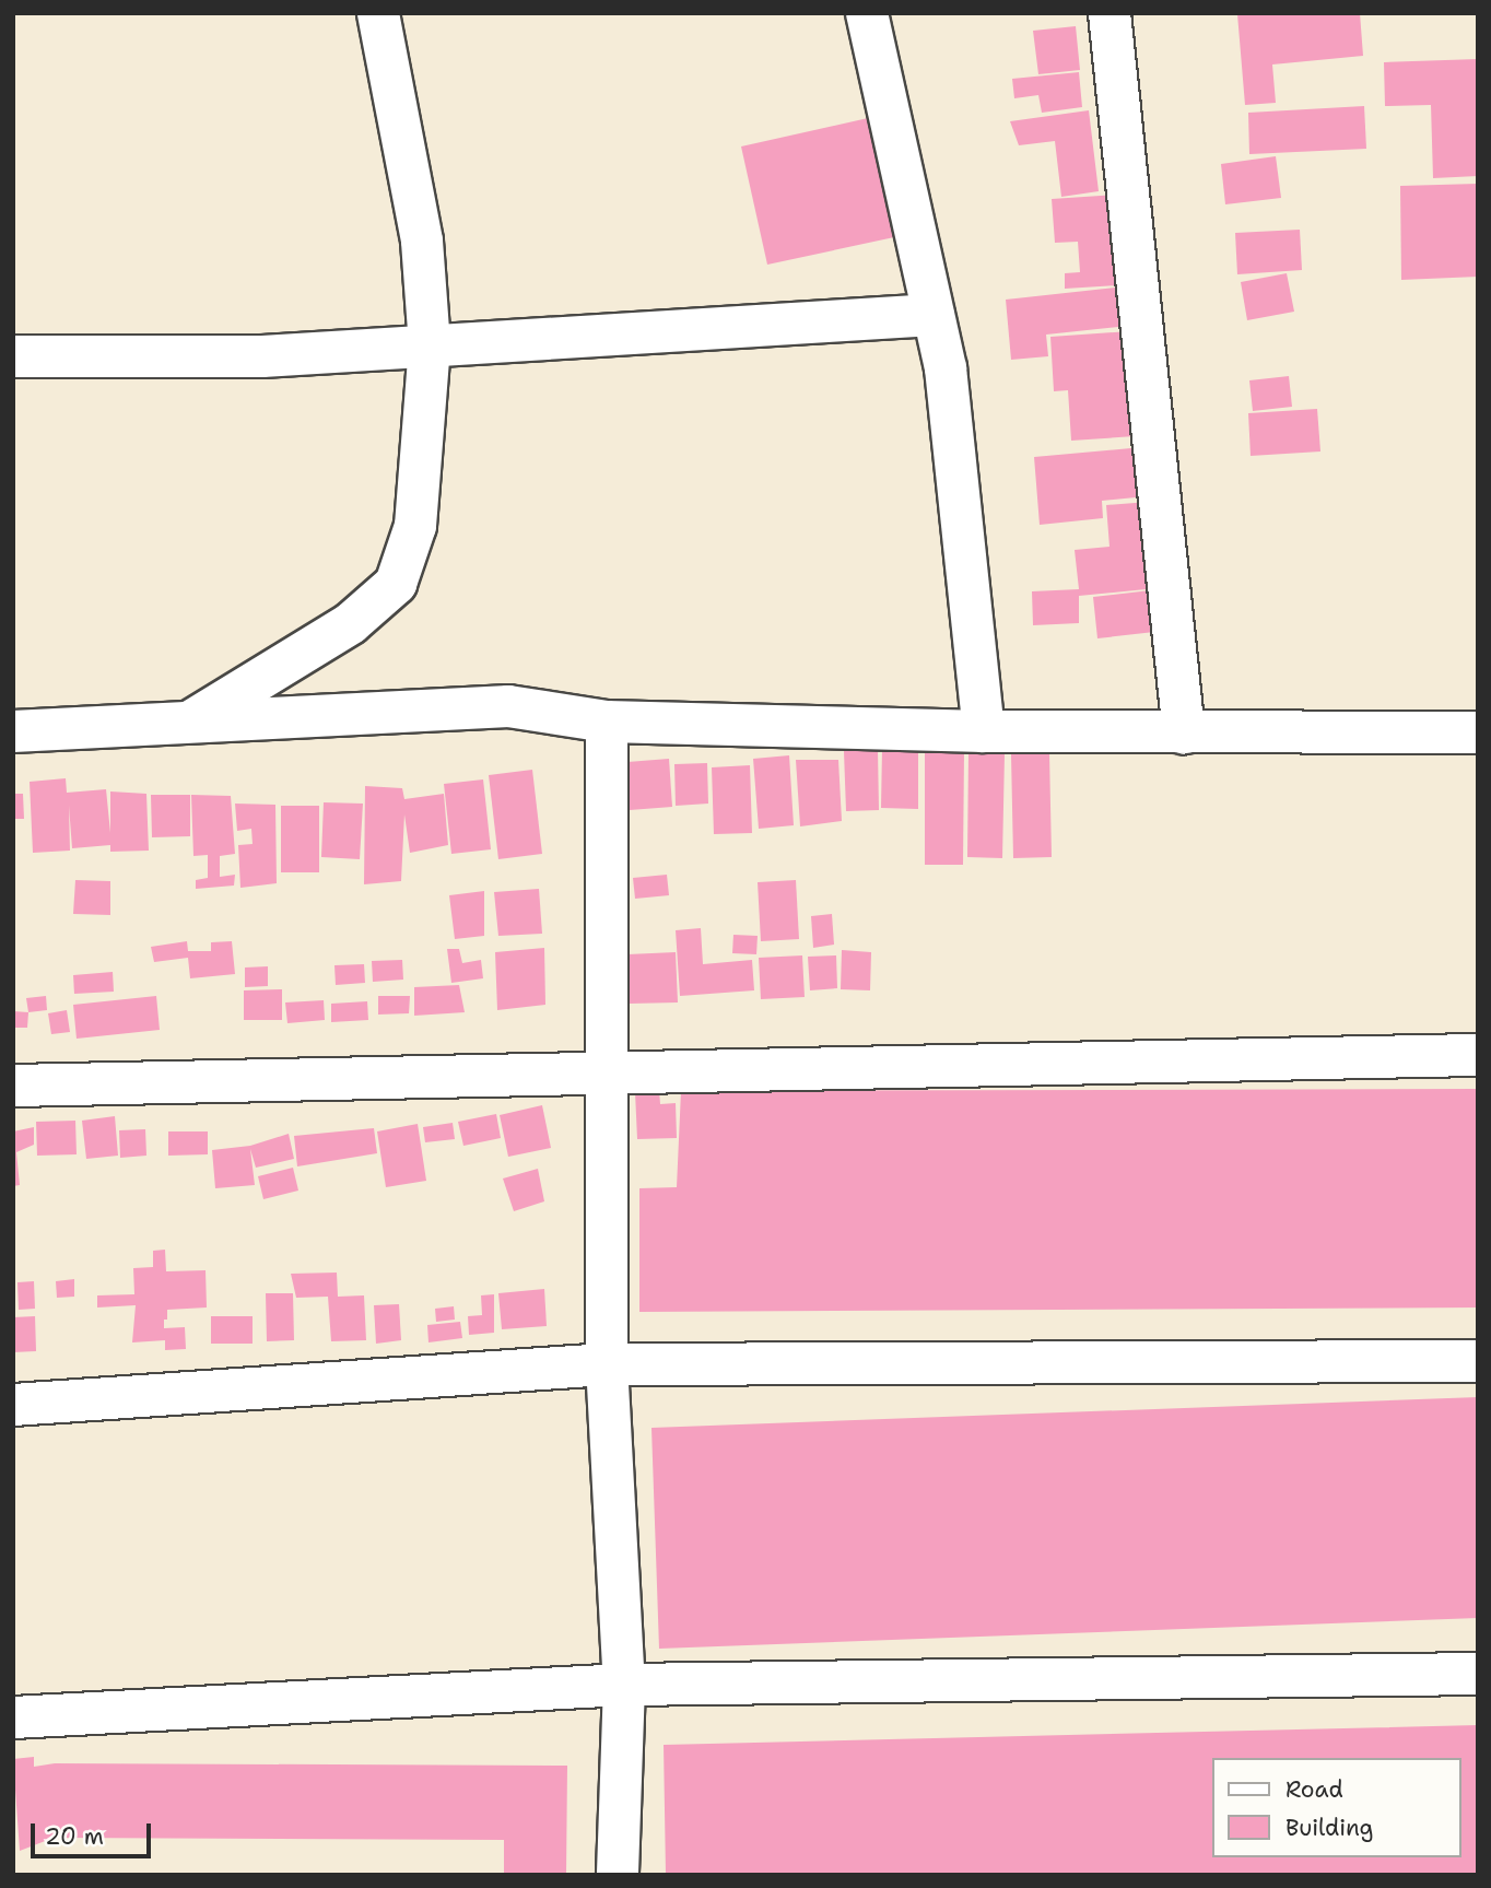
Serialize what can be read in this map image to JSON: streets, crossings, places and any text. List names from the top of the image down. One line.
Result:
{"legend":["Road","Building"],"scale_bar":"20 m"}
